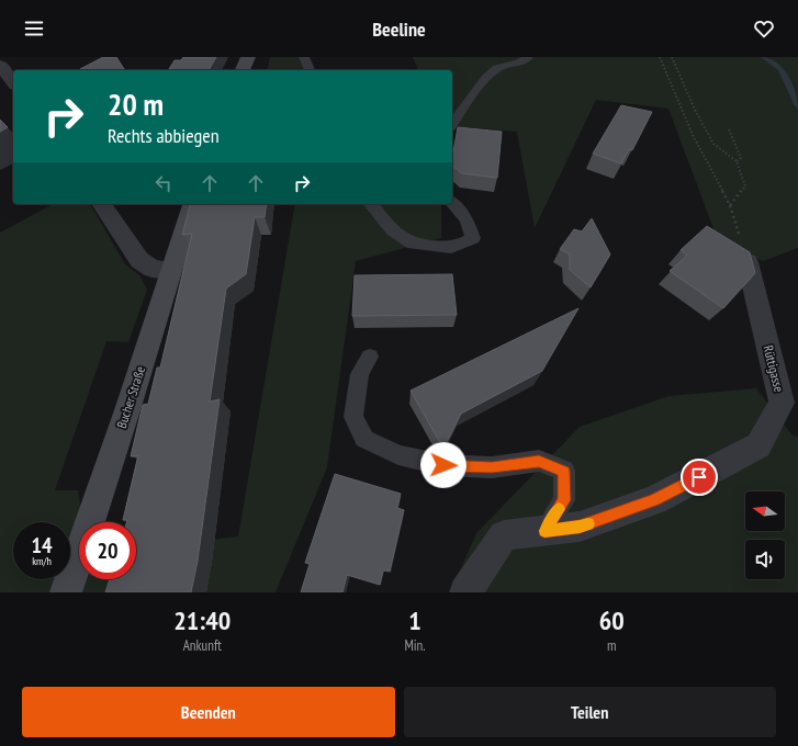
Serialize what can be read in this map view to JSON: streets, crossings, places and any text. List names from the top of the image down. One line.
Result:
{"streets":{"street":["Rüttigasse","Bucher Straße"]},"north":"left","page":{"header":"Beeline","turn":["20 m","Rechts abbiegen"],"speed":"14 km/h","limit":"20","eta":["21:40","Ankunft","1","Min.","60","m"],"buttons":["Beenden","Teilen"]}}
